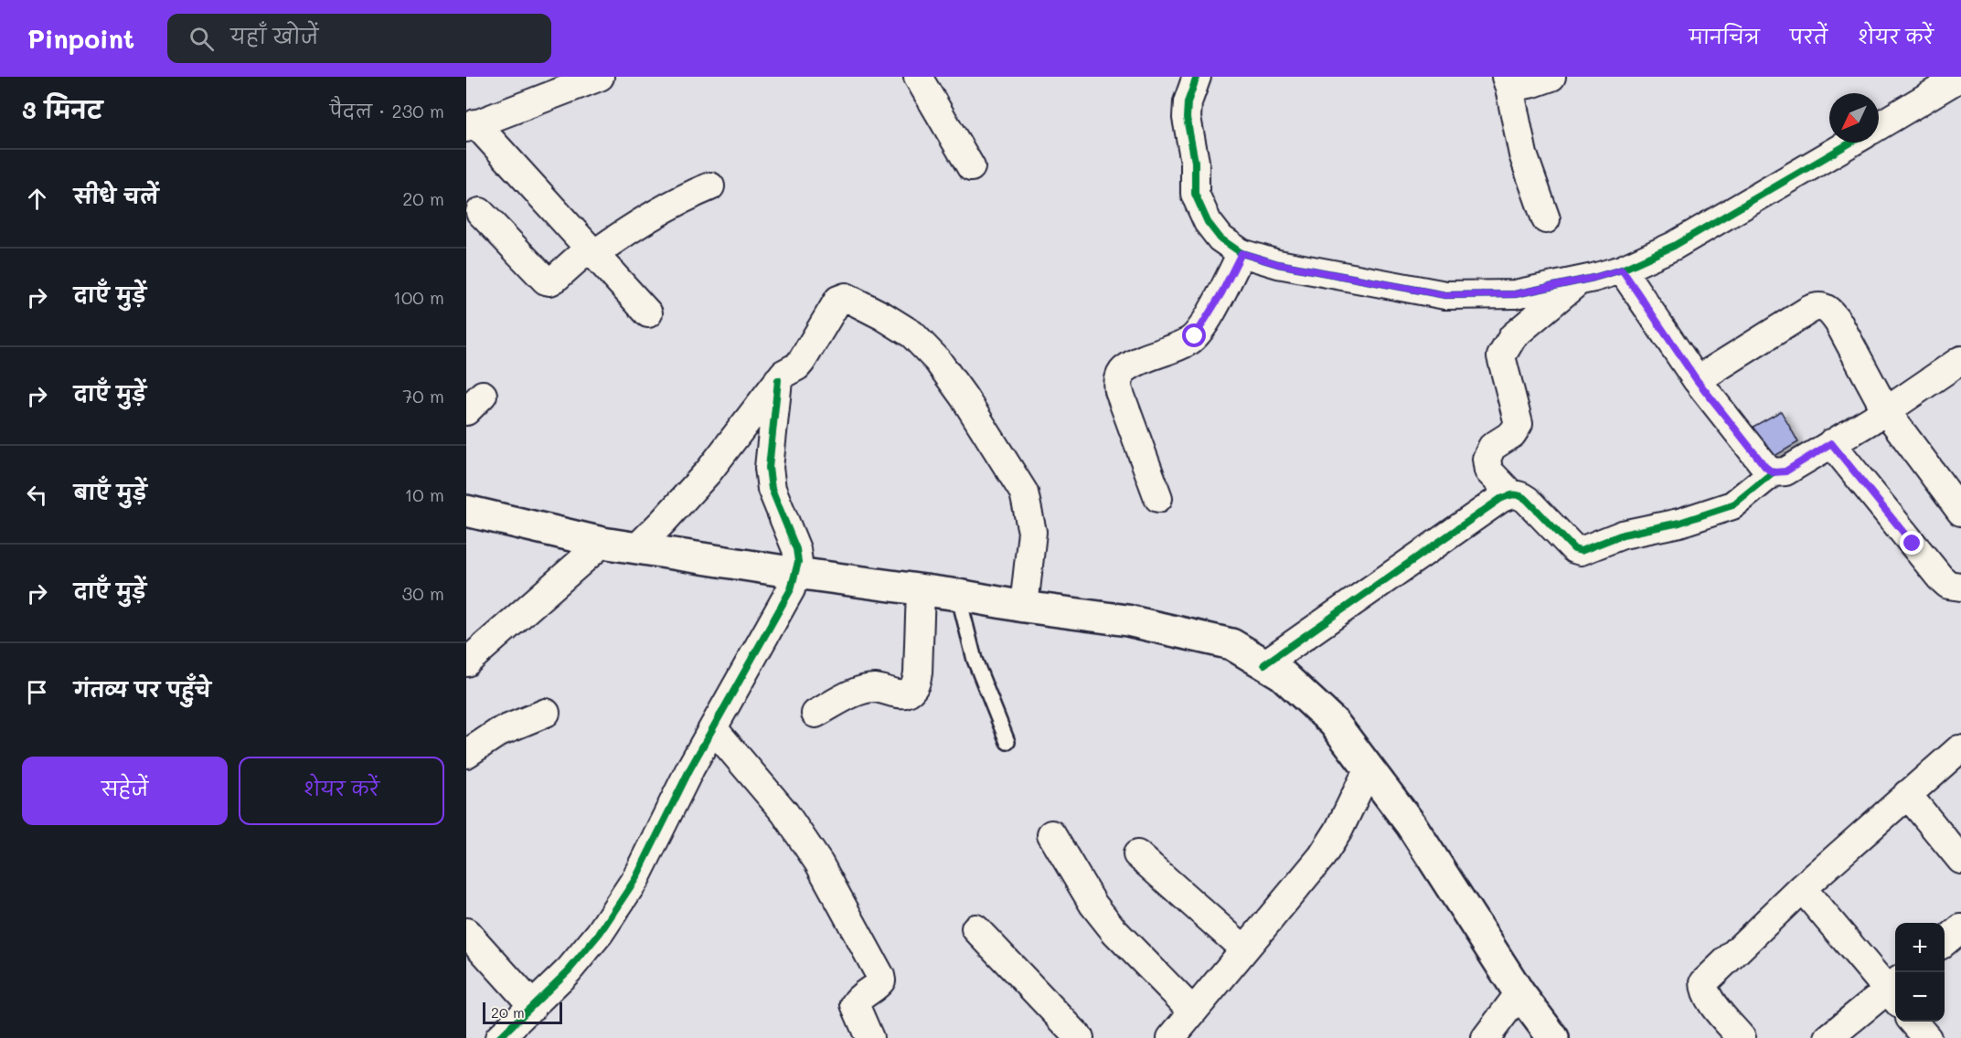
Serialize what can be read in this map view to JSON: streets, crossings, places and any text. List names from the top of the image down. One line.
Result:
{"scale_bar":"20 m","north":"bottom left","page":{"header":"Pinpoint","search":"यहाँ खोजें","nav":["मानचित्र","परतें","शेयर करें"],"heading":["3 मिनट","पैदल · 230 m"],"list":[["सीधे चलें","20 m"],["दाएँ मुड़ें","100 m"],["दाएँ मुड़ें","70 m"],["बाएँ मुड़ें","10 m"],["दाएँ मुड़ें","30 m"],"गंतव्य पर पहुँचे"],"buttons":["सहेजें","शेयर करें"],"map_buttons":["+","−"],"scale":"20 m"}}
